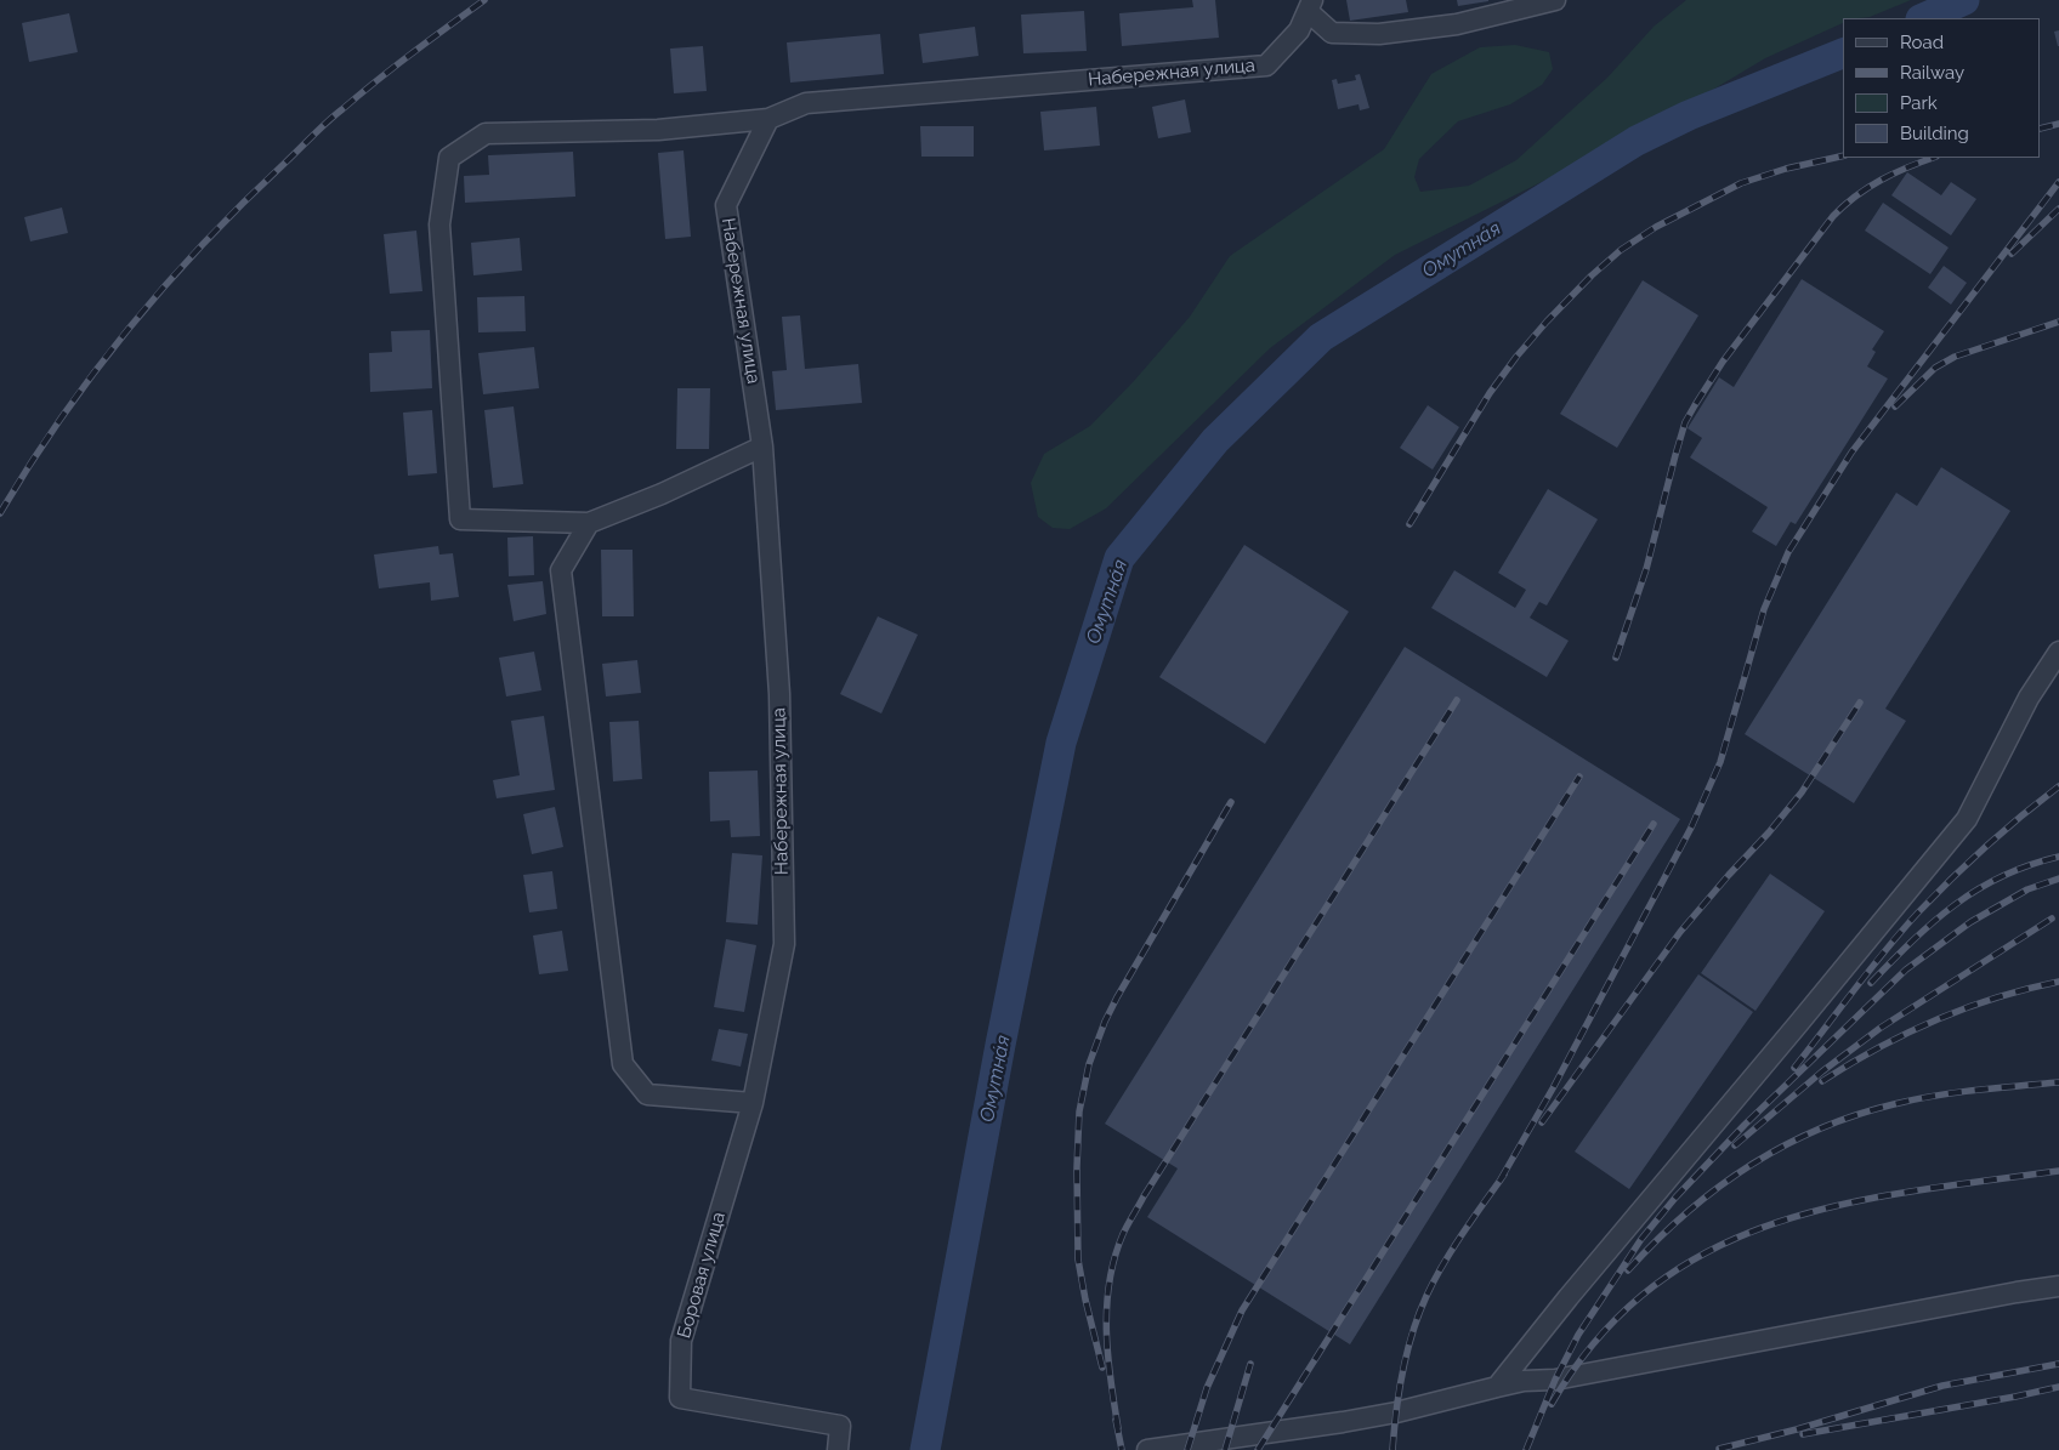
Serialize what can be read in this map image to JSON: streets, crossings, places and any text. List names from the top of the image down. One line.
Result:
{"streets":{"street":["Набережная улица","Боровая улица"]},"crossings":[["Набережная улица","Боровая улица"]],"water":["Омутна́я"],"legend":["Road","Railway","Park","Building"]}
